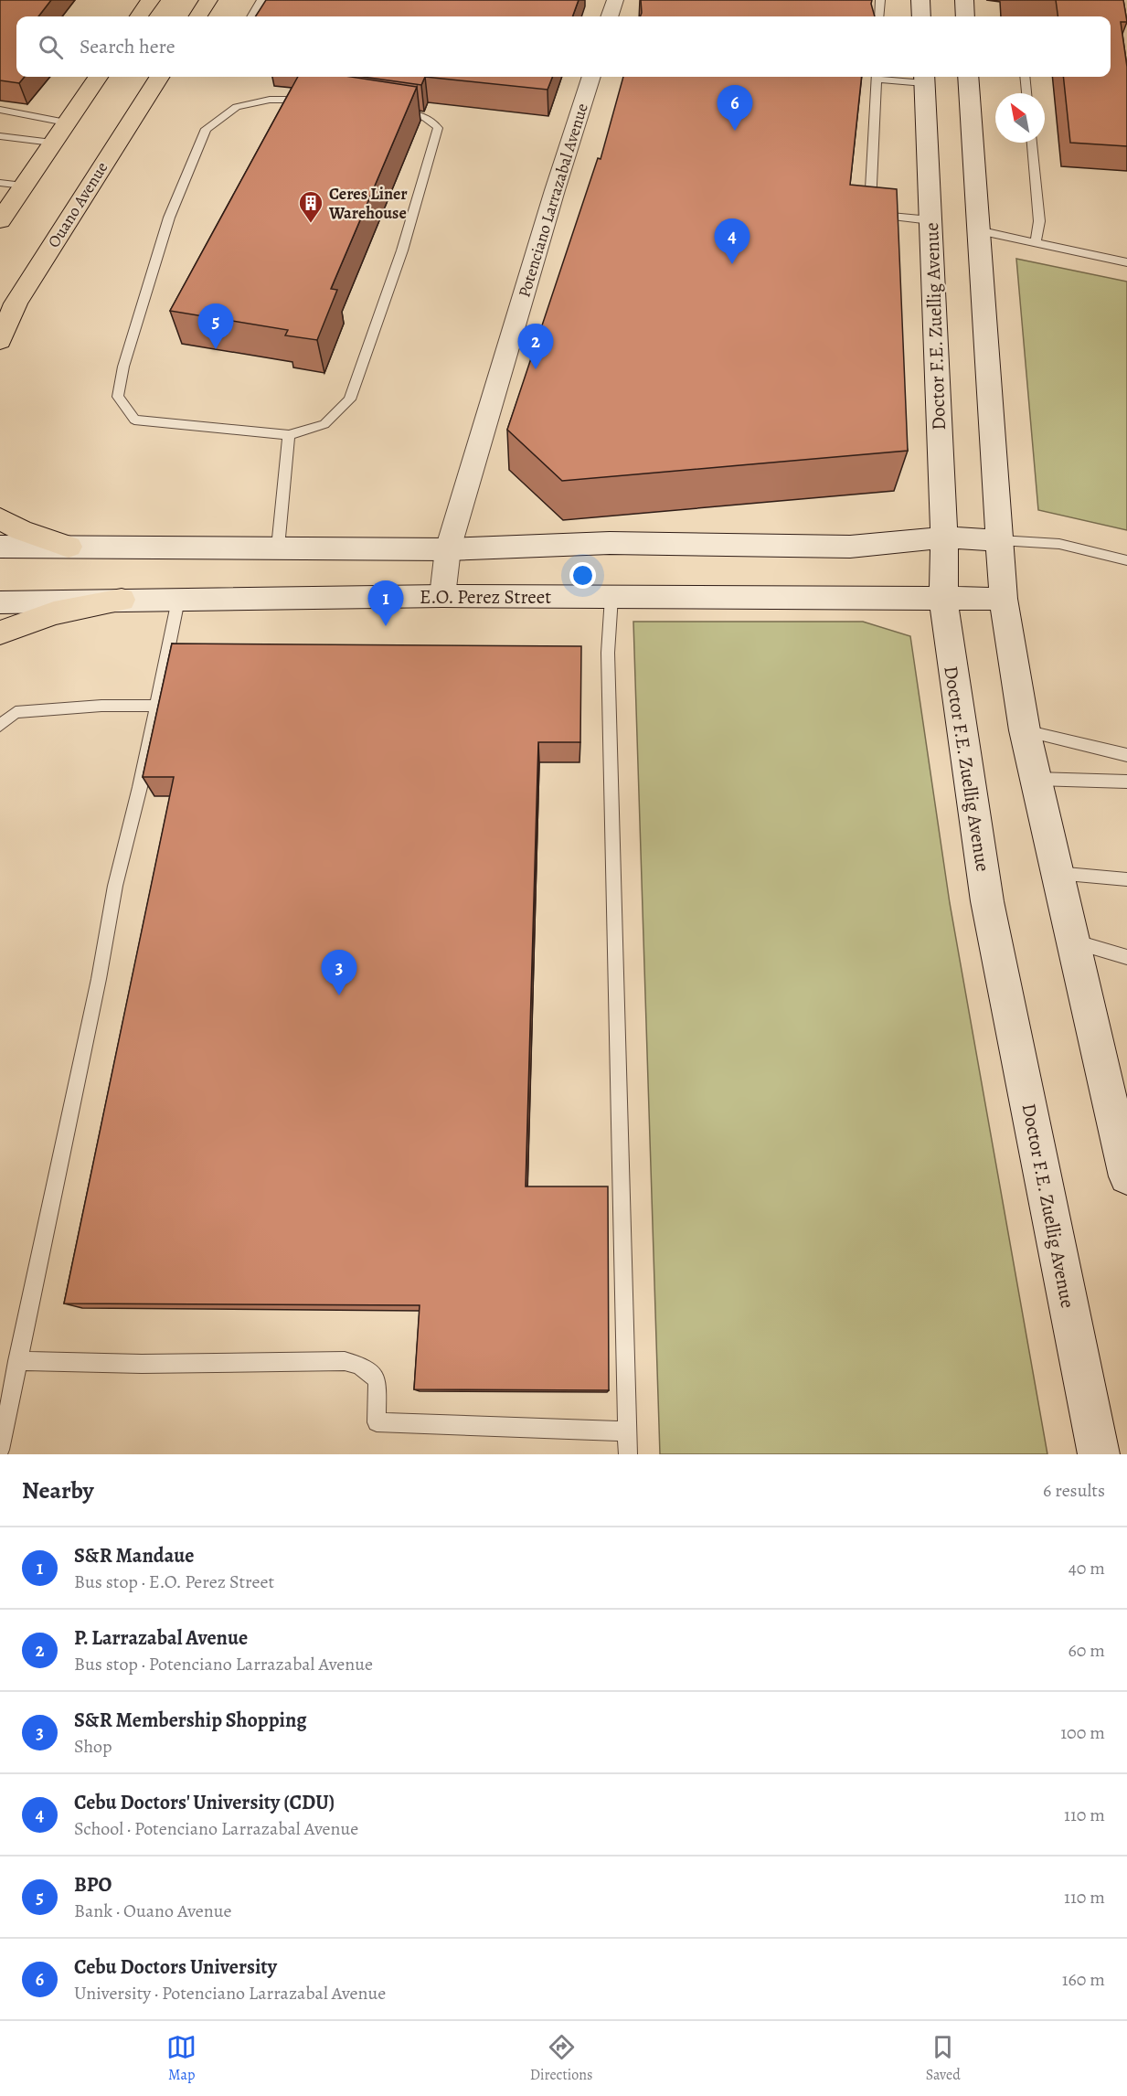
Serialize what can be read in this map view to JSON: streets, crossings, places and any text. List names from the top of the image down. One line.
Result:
{"streets":{"highway":["Ouano Avenue"],"street":["Potenciano Larrazabal Avenue","Doctor F.E. Zuellig Avenue","E.O. Perez Street"]},"crossings":[["Potenciano Larrazabal Avenue","E.O. Perez Street"],["Doctor F.E. Zuellig Avenue","E.O. Perez Street"]],"places":{"building":["Ceres Liner Warehouse"]},"north":"top left","page":{"search":"Search here","pins":["6","4","5","2","1","3"],"heading":["Nearby","6 results"],"list":[{"mark":"1","name":"S&R Mandaue","note":"Bus stop · E.O. Perez Street","value":"40 m"},{"mark":"2","name":"P. Larrazabal Avenue","note":"Bus stop · Potenciano Larrazabal Avenue","value":"60 m"},{"mark":"3","name":"S&R Membership Shopping","note":"Shop","value":"100 m"},{"mark":"4","name":"Cebu Doctors' University (CDU)","note":"School · Potenciano Larrazabal Avenue","value":"110 m"},{"mark":"5","name":"BPO","note":"Bank · Ouano Avenue","value":"110 m"},{"mark":"6","name":"Cebu Doctors University","note":"University · Potenciano Larrazabal Avenue","value":"160 m"}],"nav":["Map","Directions","Saved"]}}
